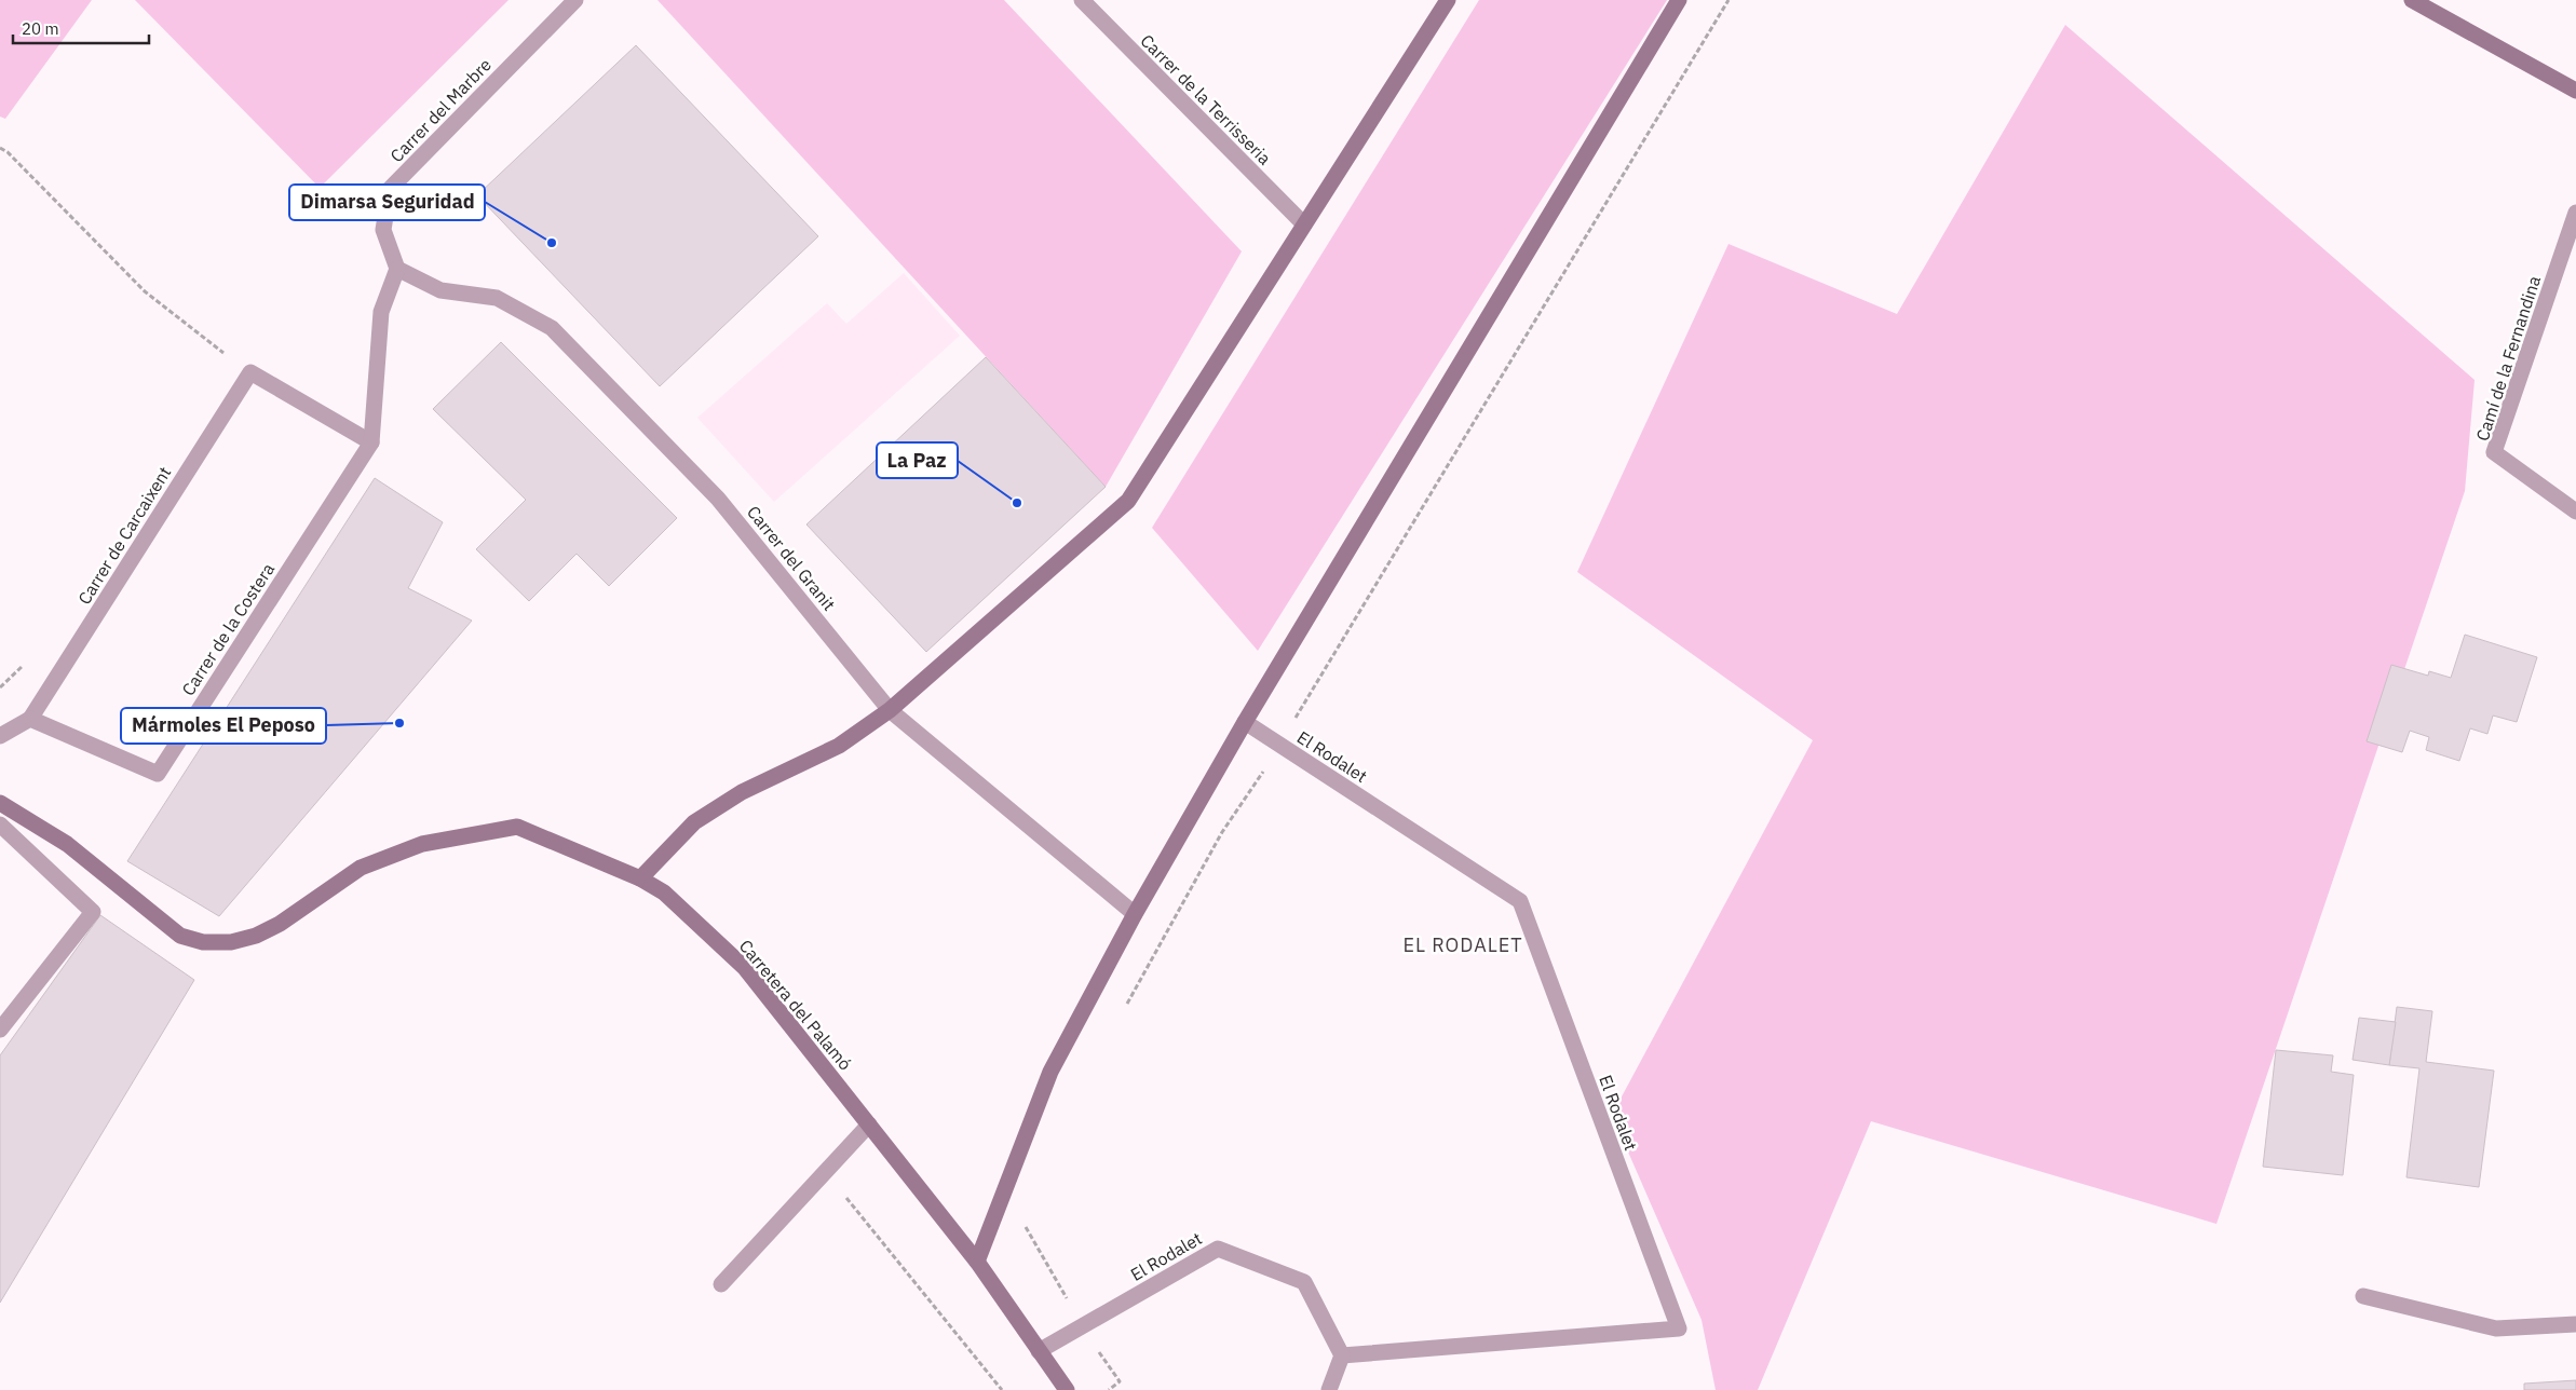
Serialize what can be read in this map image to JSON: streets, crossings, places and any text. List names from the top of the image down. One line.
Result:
{"streets":{"street":["Carrer de la Terrisseria","Carrer del Marbre","Camí de la Fernandina","Carrer de Carcaixent","Carrer del Granit","Carrer de la Costera","El Rodalet","Carretera del Palamó"]},"crossings":[["Carrer del Marbre","Carrer del Granit"],["Carrer de Carcaixent","Carrer de la Costera"],["El Rodalet","Carretera del Palamó"]],"districts":["EL RODALET"],"places":["Dimarsa Seguridad","La Paz","Mármoles El Peposo"],"scale_bar":"20 m"}
